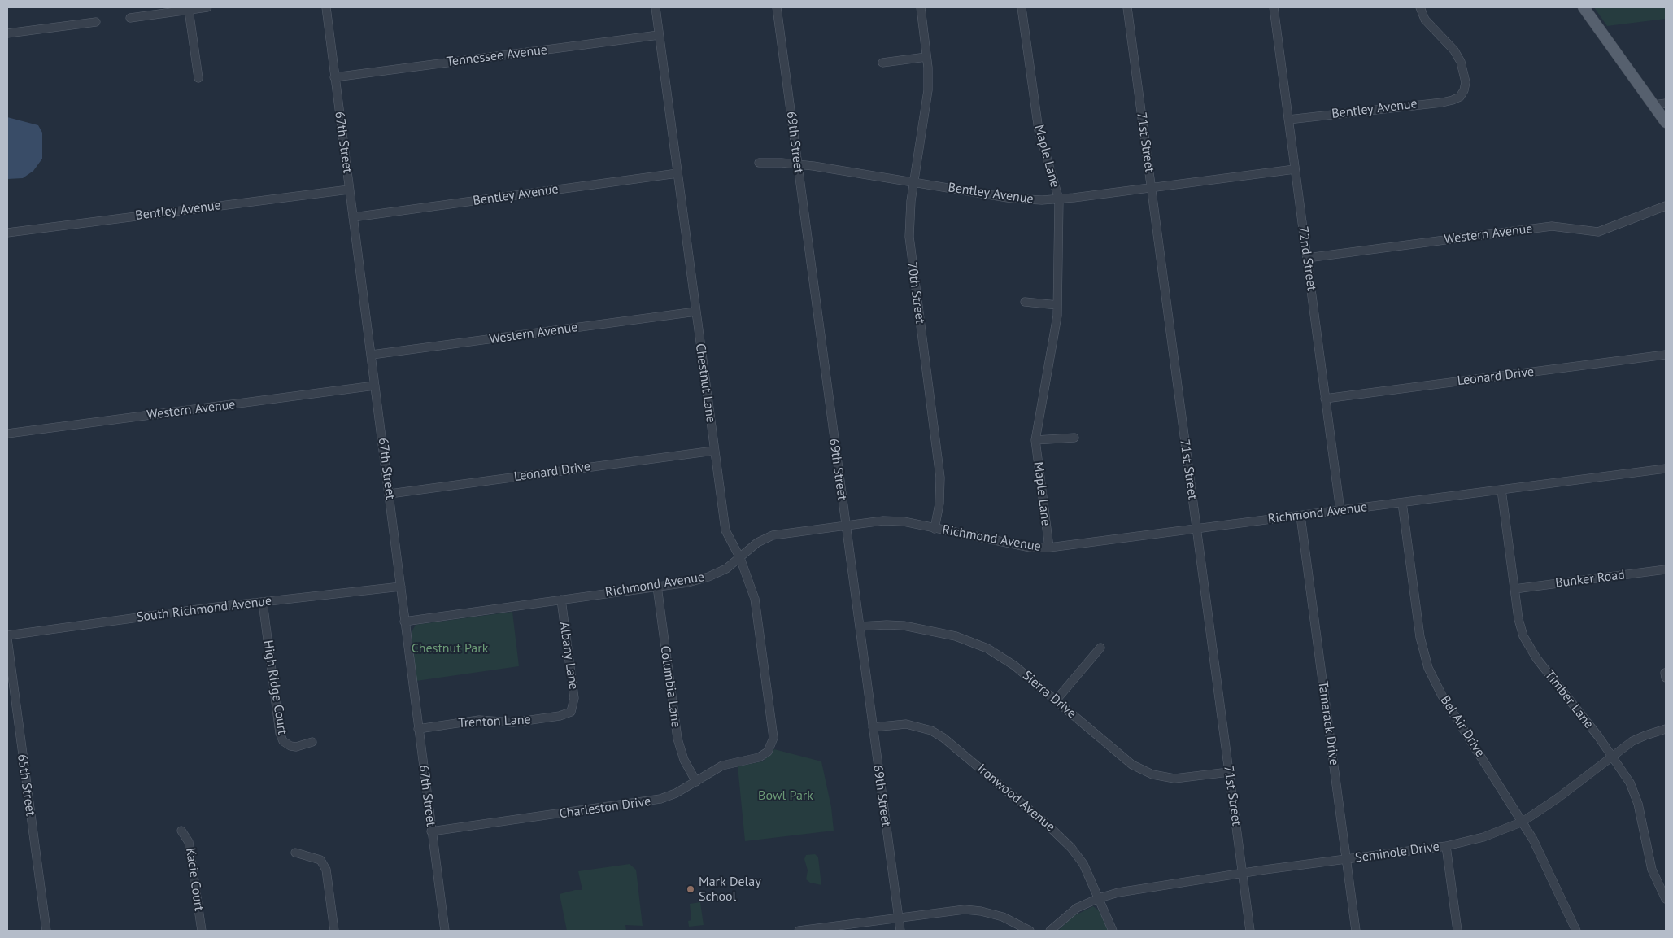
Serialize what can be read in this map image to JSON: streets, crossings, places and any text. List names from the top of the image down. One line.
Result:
{"streets":{"street":["Tennessee Avenue","Bentley Avenue","67th Street","69th Street","71st Street","Maple Lane","Western Avenue","72nd Street","70th Street","Leonard Drive","Chestnut Lane","Richmond Avenue","Bunker Road","South Richmond Avenue","Albany Lane","Columbia Lane","High Ridge Court","Sierra Drive","Timber Lane","Trenton Lane","Tamarack Drive","Bel Air Drive","65th Street","Ironwood Avenue","Charleston Drive","Seminole Drive","Kacie Court"]},"crossings":[["Tennessee Avenue","67th Street"],["Tennessee Avenue","Chestnut Lane"],["Bentley Avenue","67th Street"],["Bentley Avenue","69th Street"],["Bentley Avenue","71st Street"],["Bentley Avenue","Maple Lane"],["Bentley Avenue","72nd Street"],["Bentley Avenue","70th Street"],["Bentley Avenue","Chestnut Lane"],["67th Street","Western Avenue"],["67th Street","Leonard Drive"],["67th Street","Richmond Avenue"],["67th Street","South Richmond Avenue"],["67th Street","Trenton Lane"],["67th Street","Charleston Drive"],["69th Street","Richmond Avenue"],["69th Street","Sierra Drive"],["69th Street","Ironwood Avenue"],["71st Street","Richmond Avenue"],["71st Street","Sierra Drive"],["71st Street","Seminole Drive"],["Maple Lane","Richmond Avenue"],["Western Avenue","72nd Street"],["Western Avenue","Chestnut Lane"],["72nd Street","Leonard Drive"],["72nd Street","Richmond Avenue"],["70th Street","Richmond Avenue"],["Leonard Drive","Chestnut Lane"],["Chestnut Lane","Richmond Avenue"],["Chestnut Lane","Charleston Drive"],["Richmond Avenue","Albany Lane"],["Richmond Avenue","Columbia Lane"],["Richmond Avenue","Timber Lane"],["Richmond Avenue","Tamarack Drive"],["Richmond Avenue","Bel Air Drive"],["Bunker Road","Timber Lane"],["South Richmond Avenue","High Ridge Court"],["Albany Lane","Trenton Lane"],["Columbia Lane","Charleston Drive"],["Timber Lane","Seminole Drive"],["Tamarack Drive","Seminole Drive"],["Bel Air Drive","Seminole Drive"],["Ironwood Avenue","Seminole Drive"]],"parks":["Chestnut Park","Bowl Park"],"places":["Mark Delay School"]}
